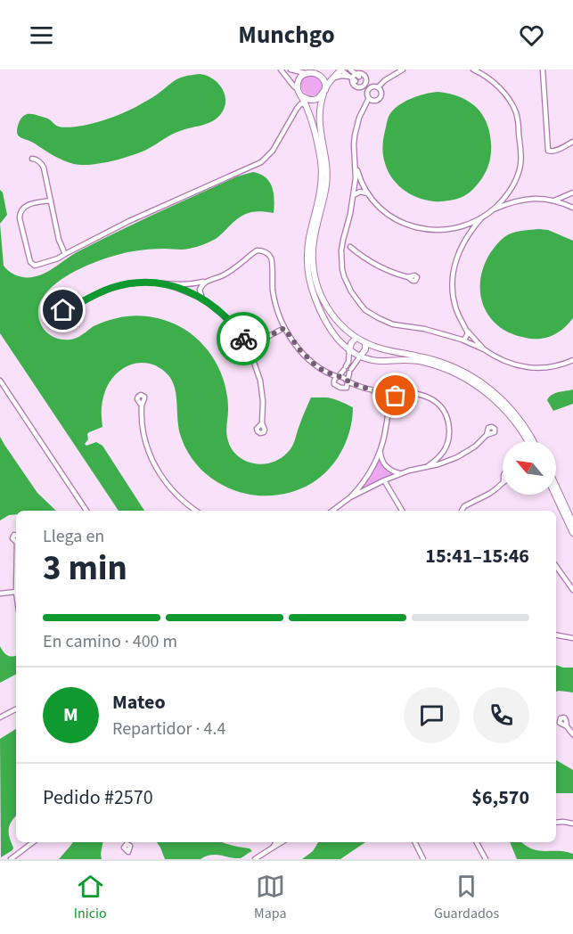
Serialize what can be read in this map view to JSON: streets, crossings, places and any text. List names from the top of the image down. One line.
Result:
{"north":"top left","page":{"header":"Munchgo","heading":["3 min","Llega en","15:41–15:46"],"panel":["Mateo","Repartidor · 4.4","Pedido #2570","$6,570"],"bar":"En camino · 400 m","round":"M","tabs":["Inicio","Mapa","Guardados"]}}
